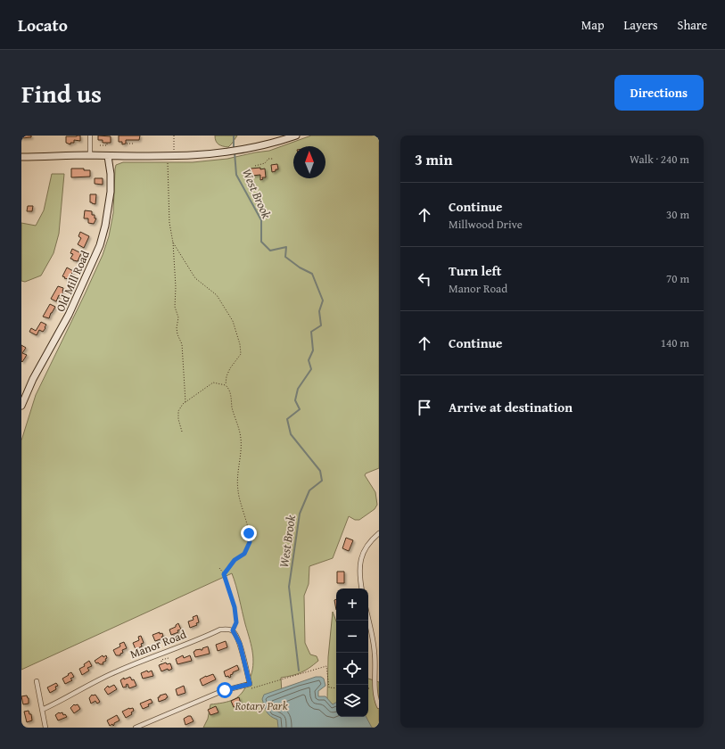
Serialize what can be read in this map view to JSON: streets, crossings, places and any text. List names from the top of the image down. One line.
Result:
{"streets":{"main road":["Old Mill Road"],"street":["Manor Road"]},"water":["West Brook"],"parks":["Rotary Park"],"north":"top","page":{"header":"Locato","nav":["Map","Layers","Share"],"title":"Find us","buttons":"Directions","heading":["3 min","Walk · 240 m"],"list":[["Continue","Millwood Drive","30 m"],["Turn left","Manor Road","70 m"],["Continue","140 m"],"Arrive at destination"],"map_buttons":["+","−"]}}
